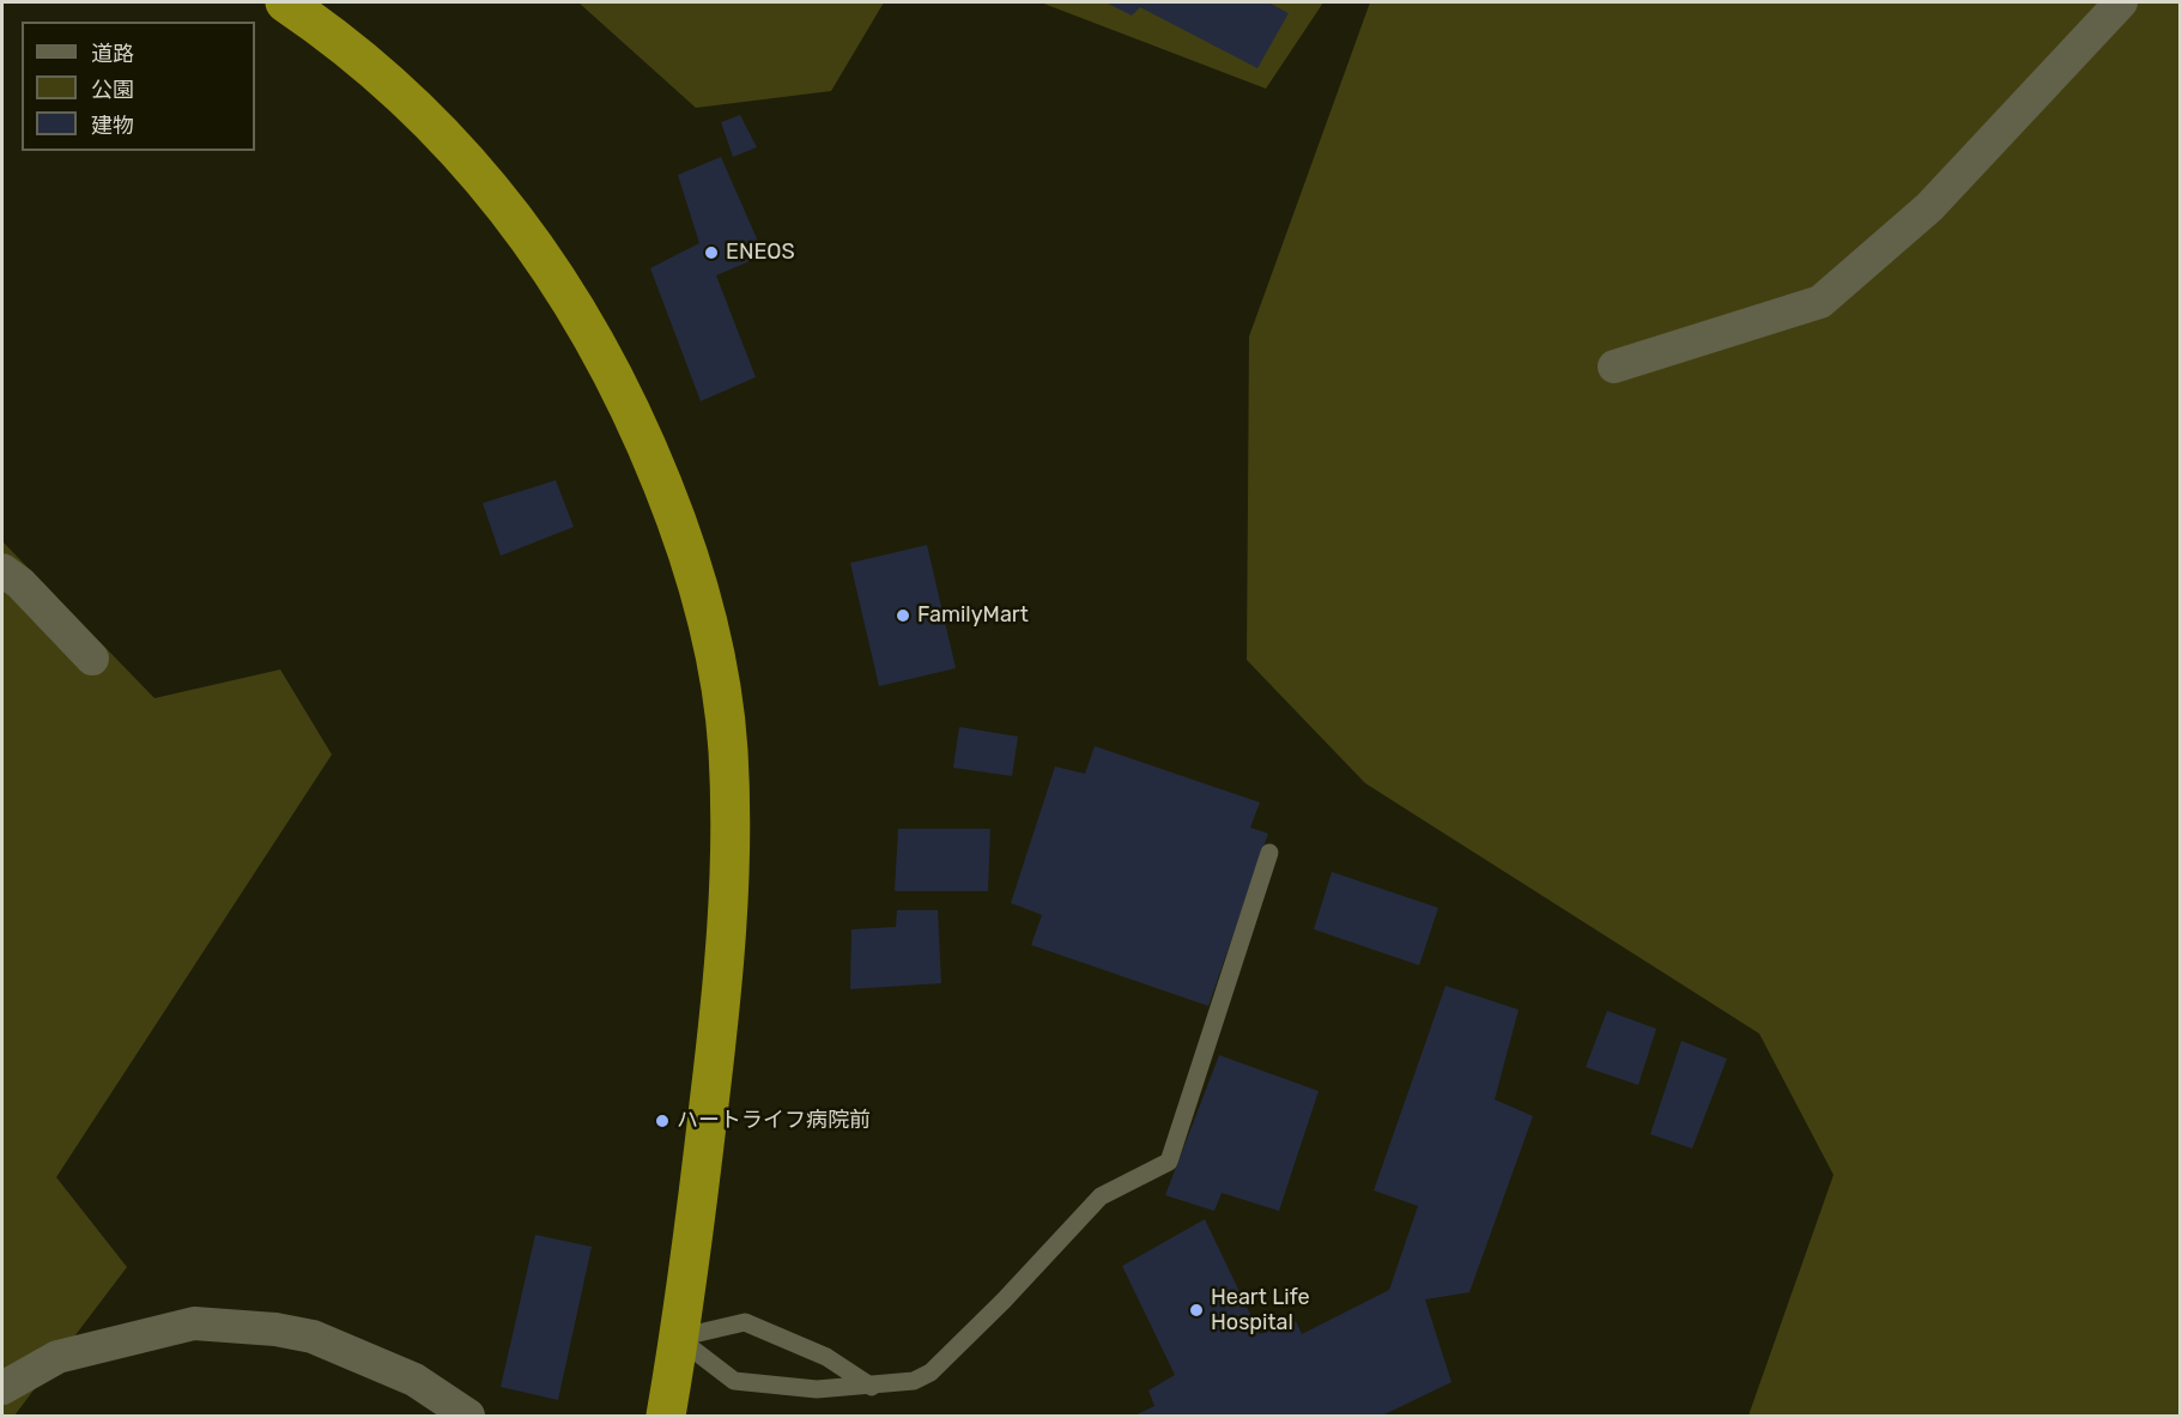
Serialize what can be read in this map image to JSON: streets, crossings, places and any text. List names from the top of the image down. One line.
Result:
{"places":["ENEOS","FamilyMart","ハートライフ病院前","Heart Life Hospital"],"legend":["道路","公園","建物"]}
